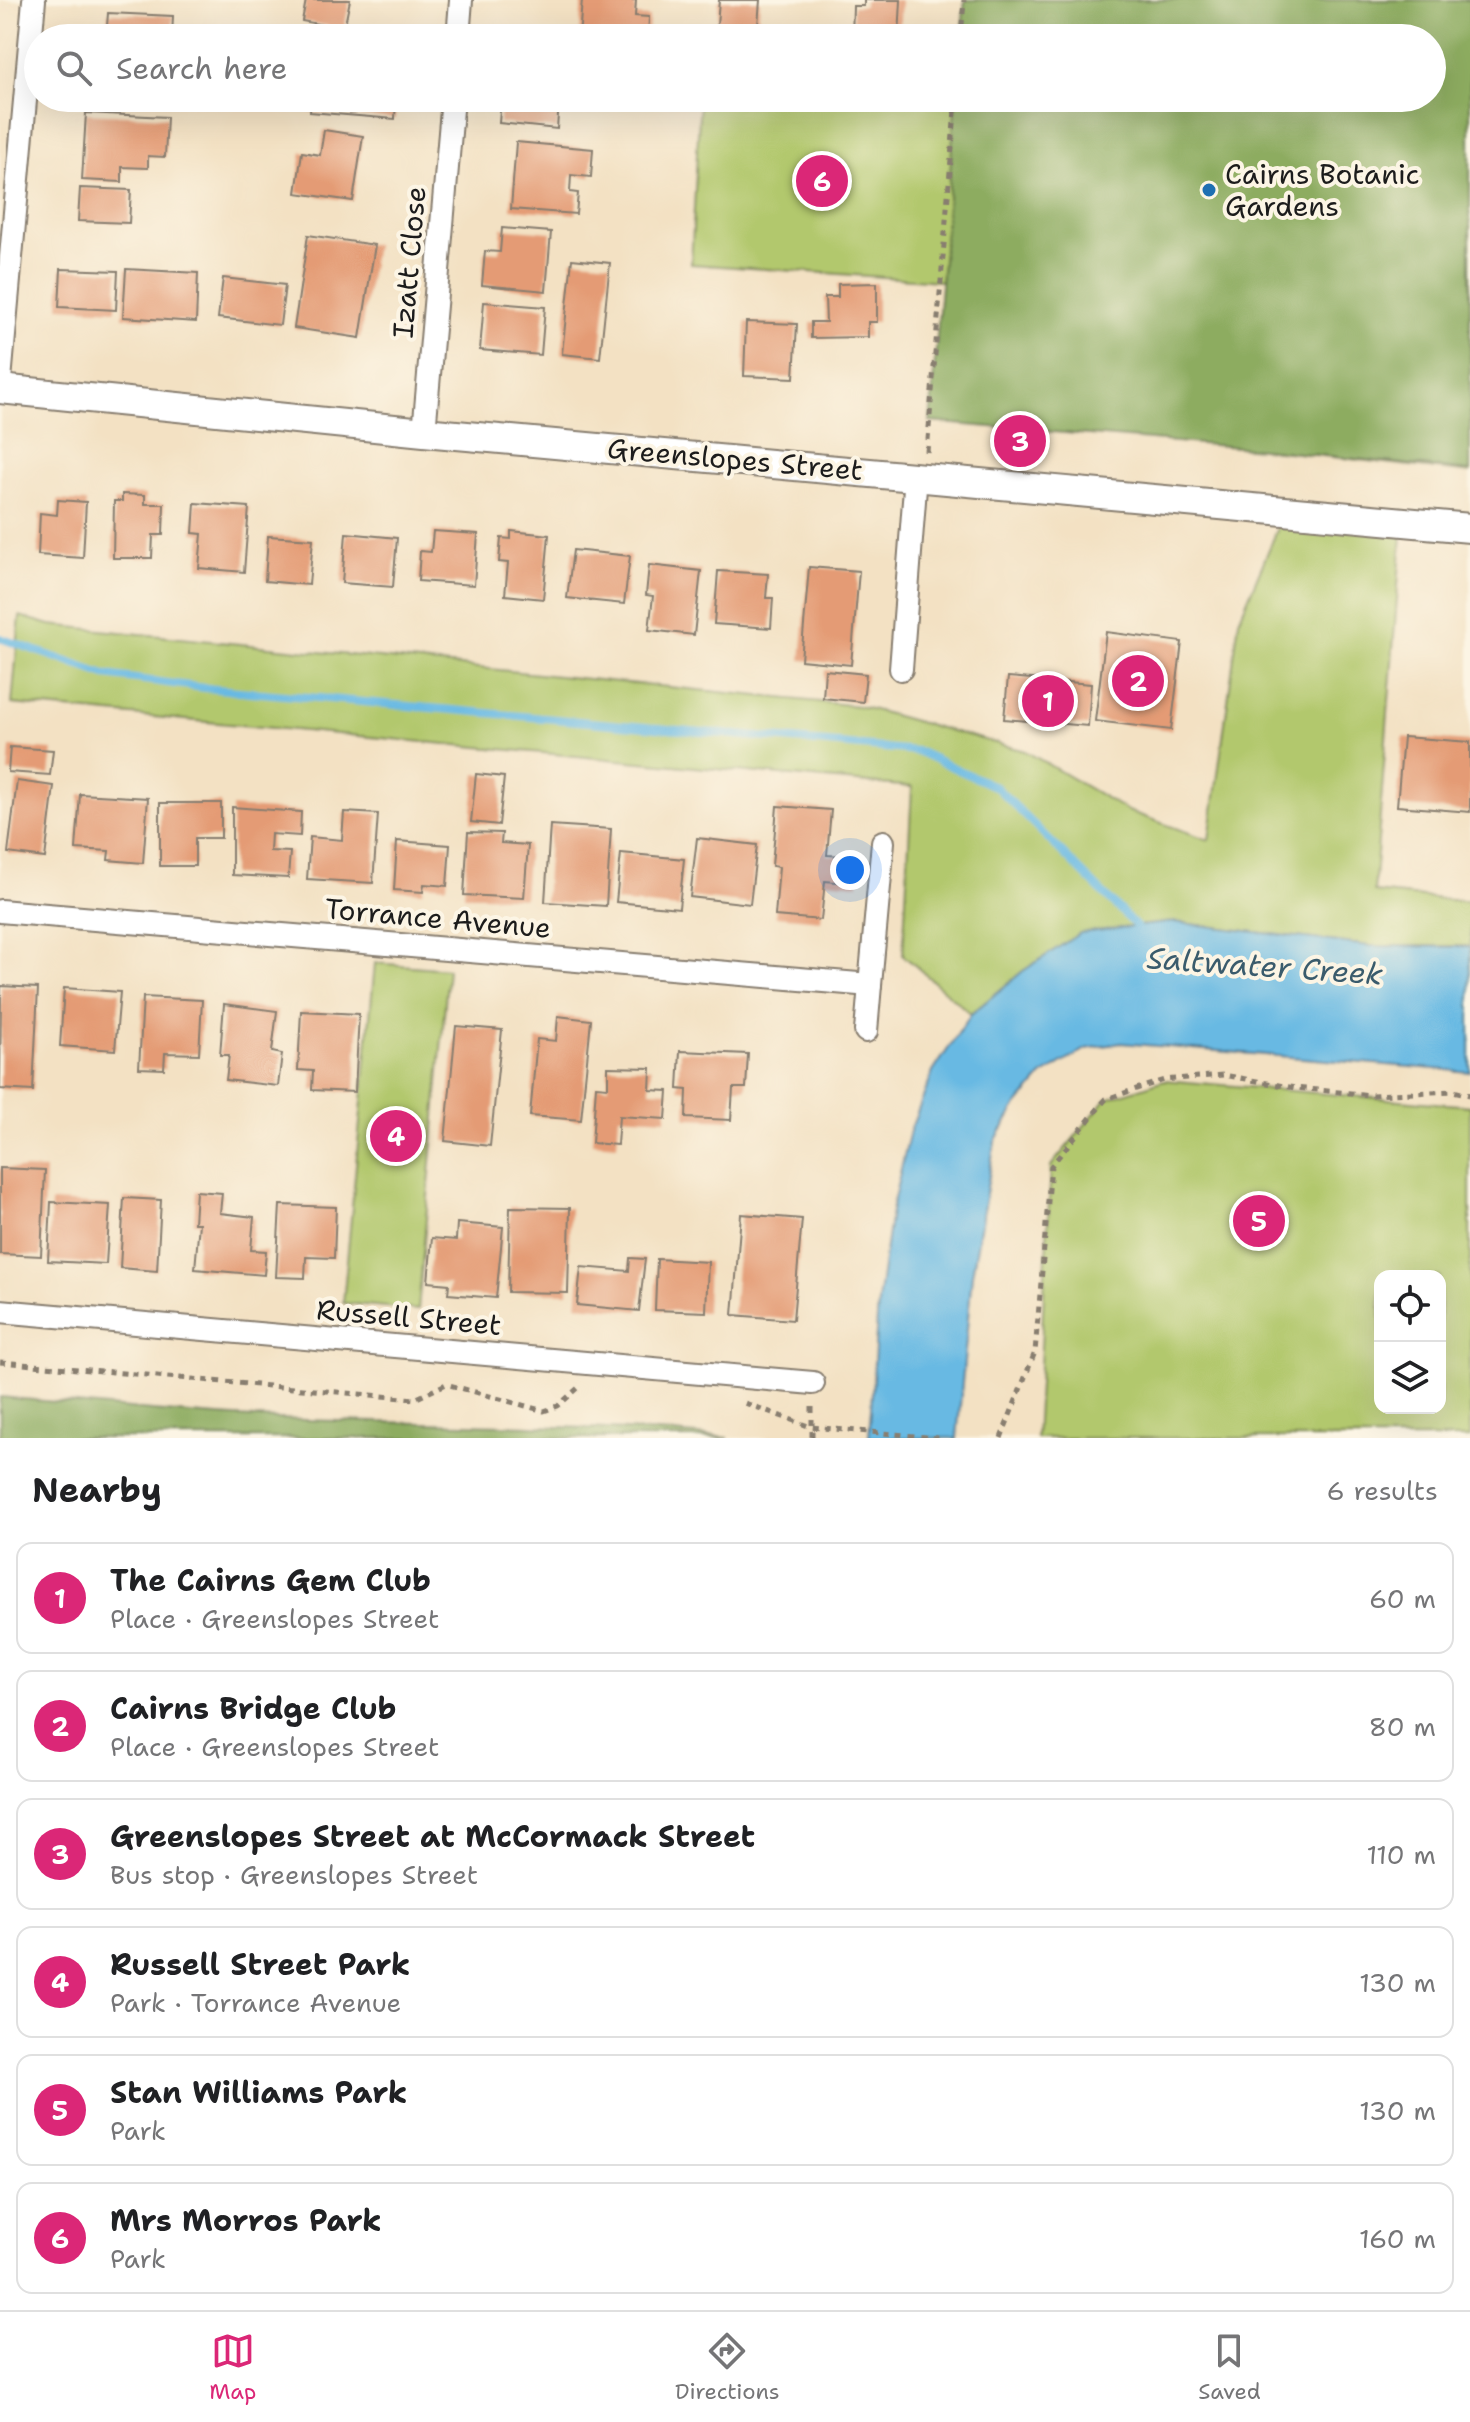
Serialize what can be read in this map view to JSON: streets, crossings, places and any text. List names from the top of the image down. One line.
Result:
{"streets":{"street":["Izatt Close","Greenslopes Street","Torrance Avenue","Russell Street"]},"crossings":[["Izatt Close","Greenslopes Street"]],"water":["Saltwater Creek"],"places":["Cairns Botanic Gardens"],"page":{"search":"Search here","pins":["6","3","2","1","4","5"],"heading":["Nearby","6 results"],"list":[{"mark":"1","name":"The Cairns Gem Club","note":"Place · Greenslopes Street","value":"60 m"},{"mark":"2","name":"Cairns Bridge Club","note":"Place · Greenslopes Street","value":"80 m"},{"mark":"3","name":"Greenslopes Street at McCormack Street","note":"Bus stop · Greenslopes Street","value":"110 m"},{"mark":"4","name":"Russell Street Park","note":"Park · Torrance Avenue","value":"130 m"},{"mark":"5","name":"Stan Williams Park","note":"Park","value":"130 m"},{"mark":"6","name":"Mrs Morros Park","note":"Park","value":"160 m"}],"nav":["Map","Directions","Saved"]}}
